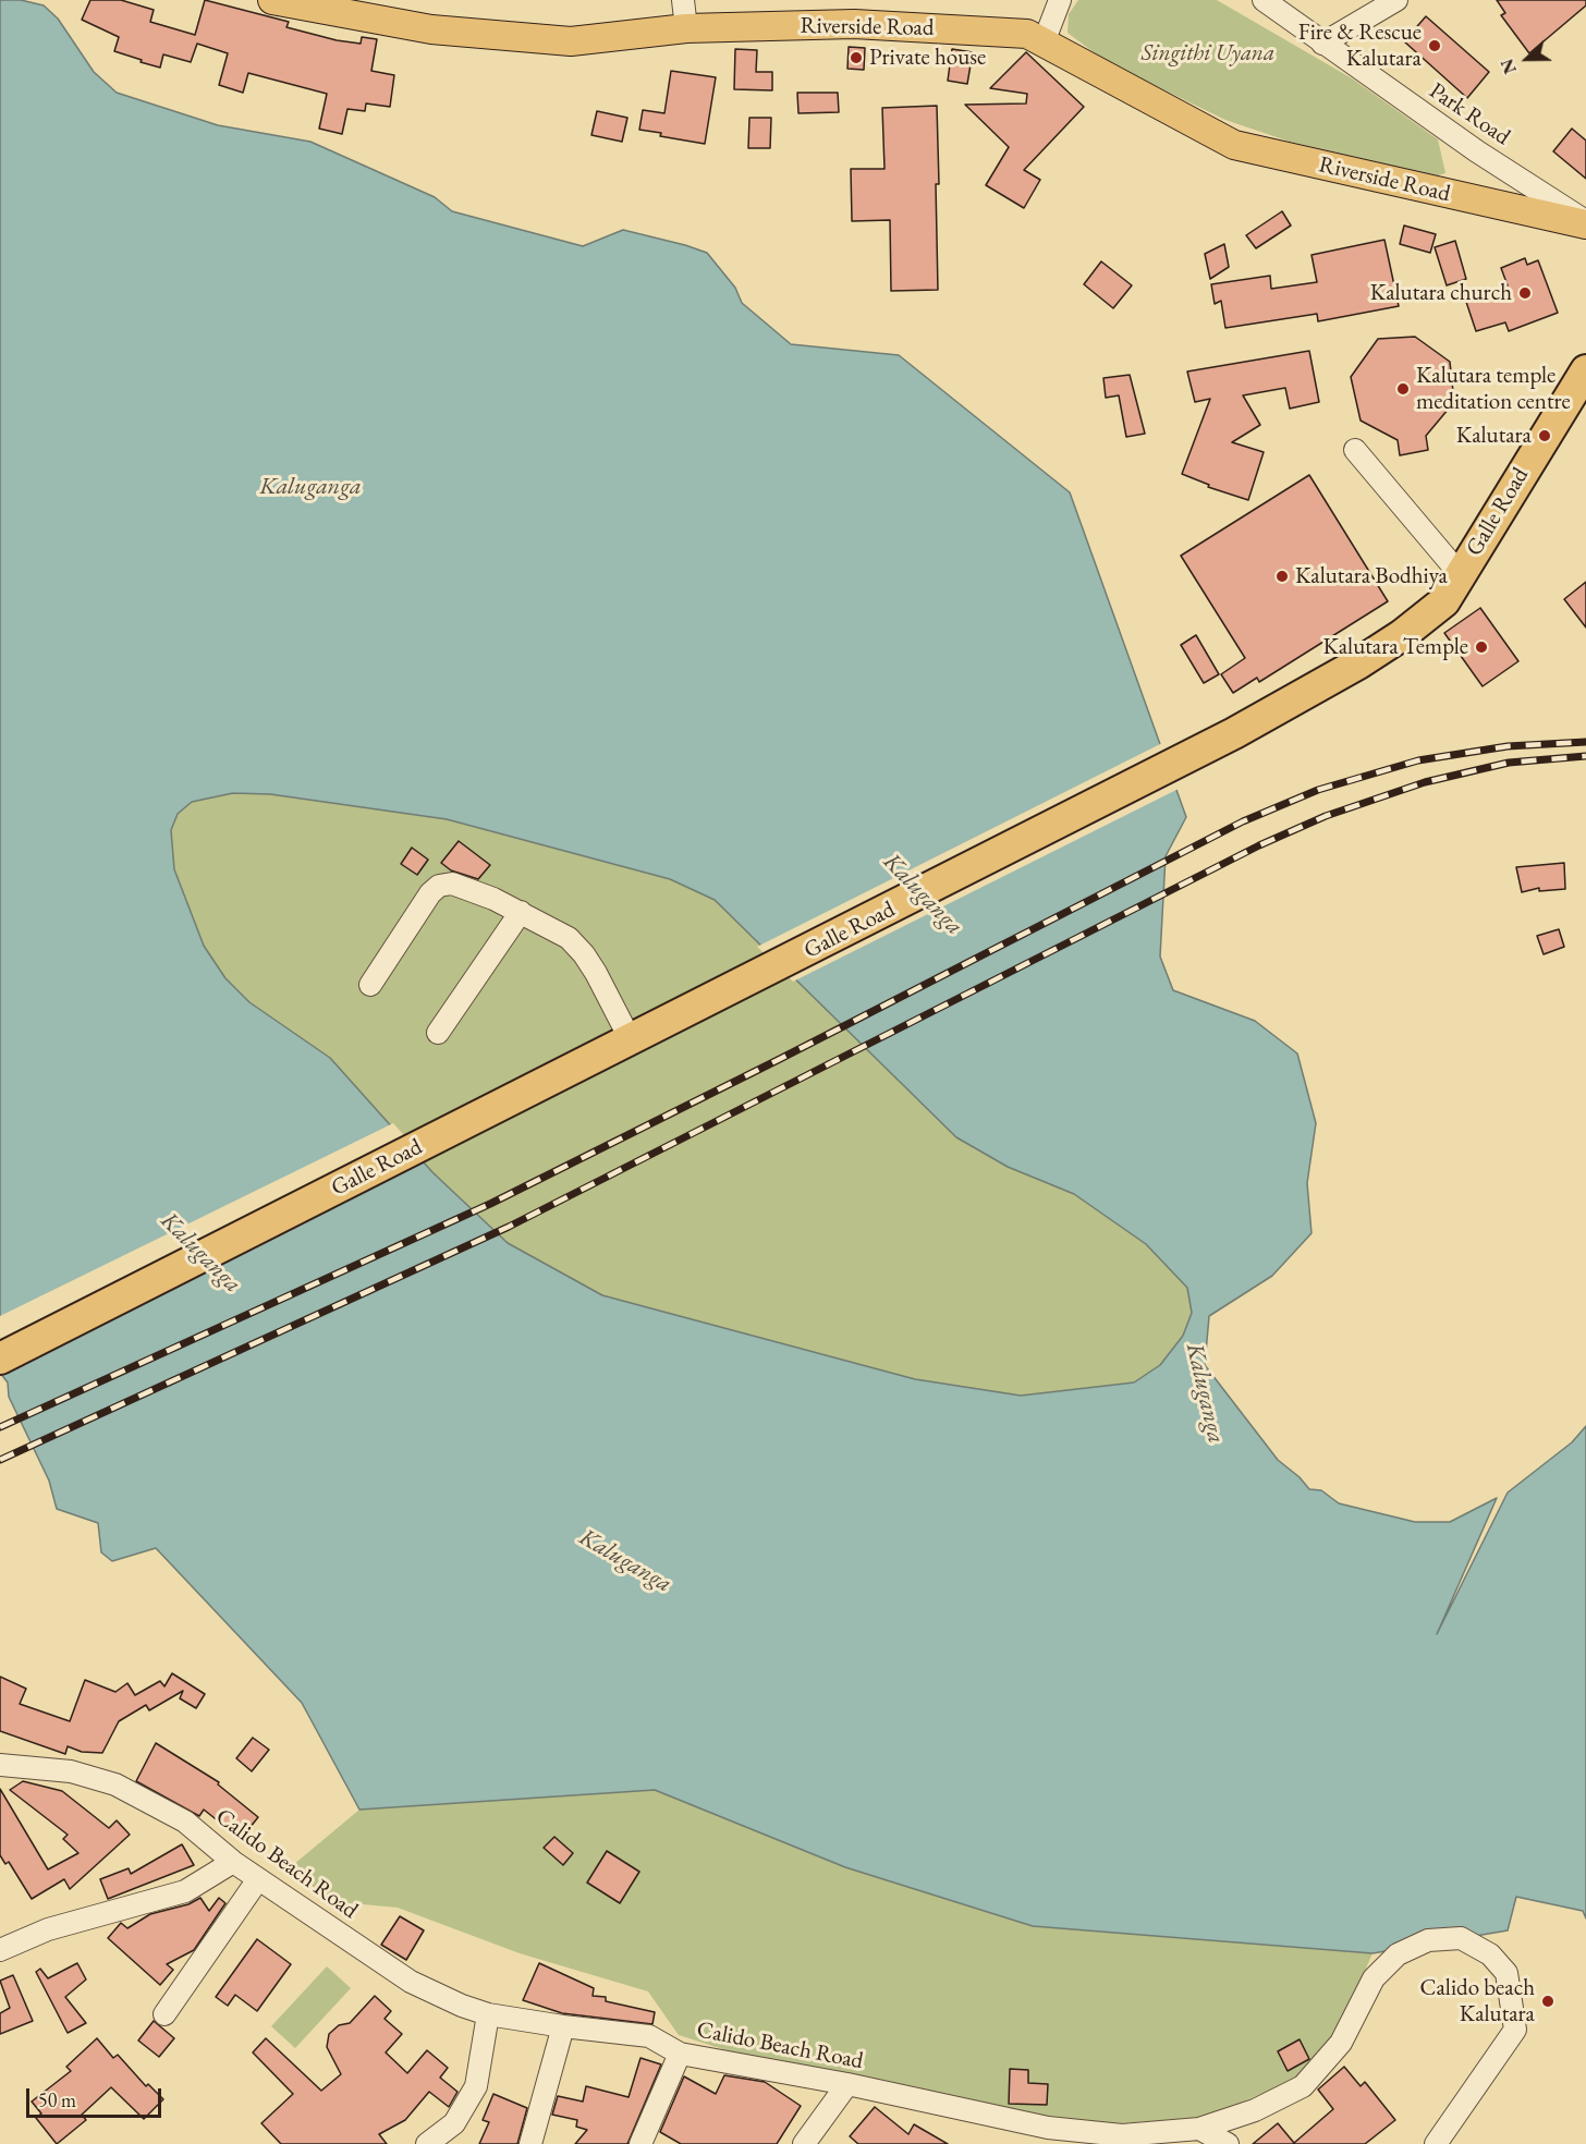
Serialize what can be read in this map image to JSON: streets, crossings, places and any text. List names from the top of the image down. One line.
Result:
{"streets":{"highway":["Galle Road"],"main road":["Riverside Road"],"street":["Park Road","Calido Beach Road"]},"crossings":[["Riverside Road","Park Road"]],"water":["Kaluganga"],"parks":["Singithi Uyana"],"places":["Fire & Rescue Kalutara","Private house","Kalutara church","Kalutara temple meditation centre","Kalutara","Kalutara Bodhiya","Kalutara Temple","Calido beach Kalutara"],"scale_bar":"50 m","north":"left"}
